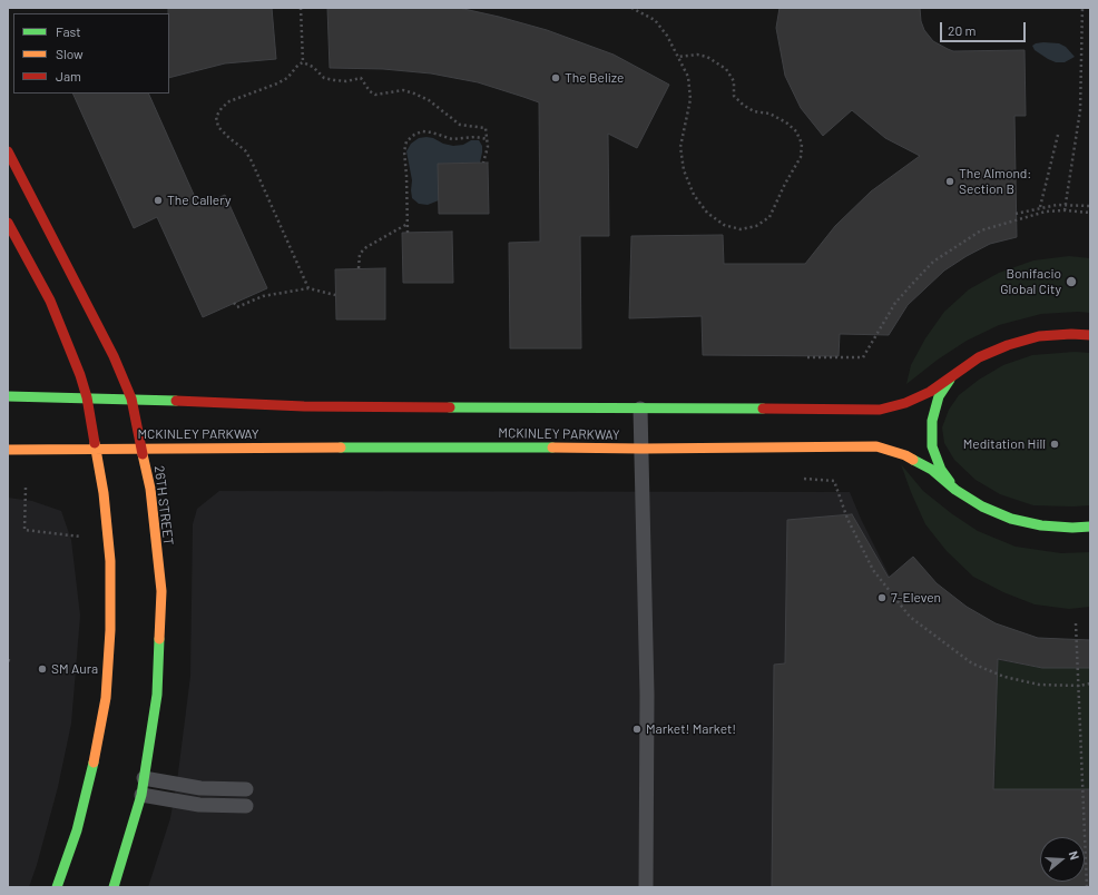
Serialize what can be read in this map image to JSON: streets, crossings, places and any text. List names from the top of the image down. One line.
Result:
{"streets":{"main road":["MCKINLEY PARKWAY","26TH STREET"]},"crossings":[["MCKINLEY PARKWAY","26TH STREET"]],"places":["The Belize","The Almond: Section B","The Callery","Bonifacio Global City","Meditation Hill","7-Eleven","SM Aura","Market! Market!"],"legend":["Fast","Slow","Jam"],"scale_bar":"20 m","north":"right"}
